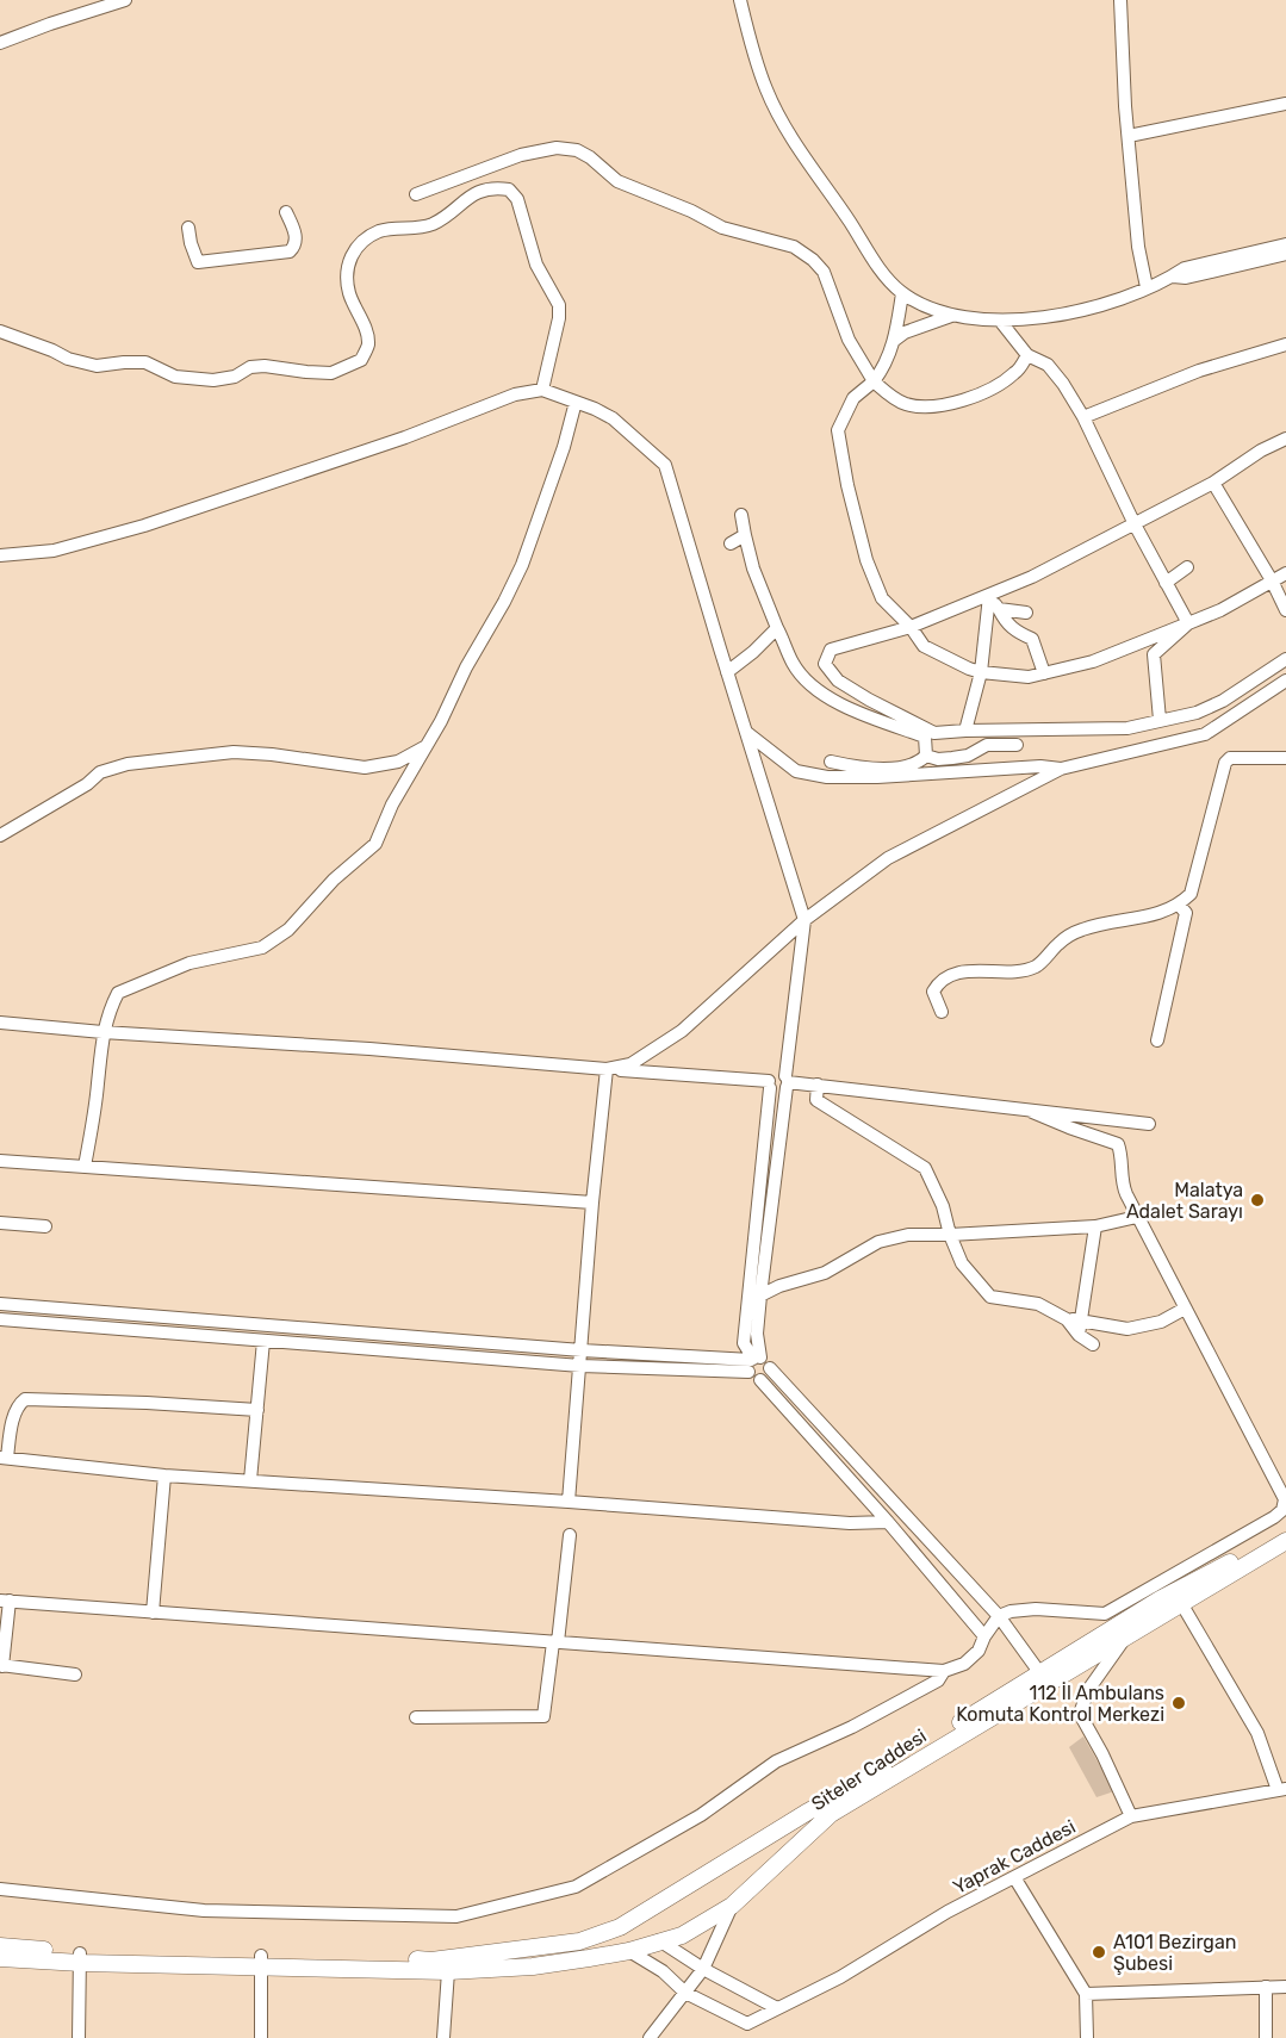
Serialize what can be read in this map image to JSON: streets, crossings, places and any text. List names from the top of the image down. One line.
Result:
{"streets":{"main road":["Siteler Caddesi"],"street":["Yaprak Caddesi"]},"places":["Malatya Adalet Sarayı","112 İl Ambulans Komuta Kontrol Merkezi","A101 Bezirgan Şubesi"]}
